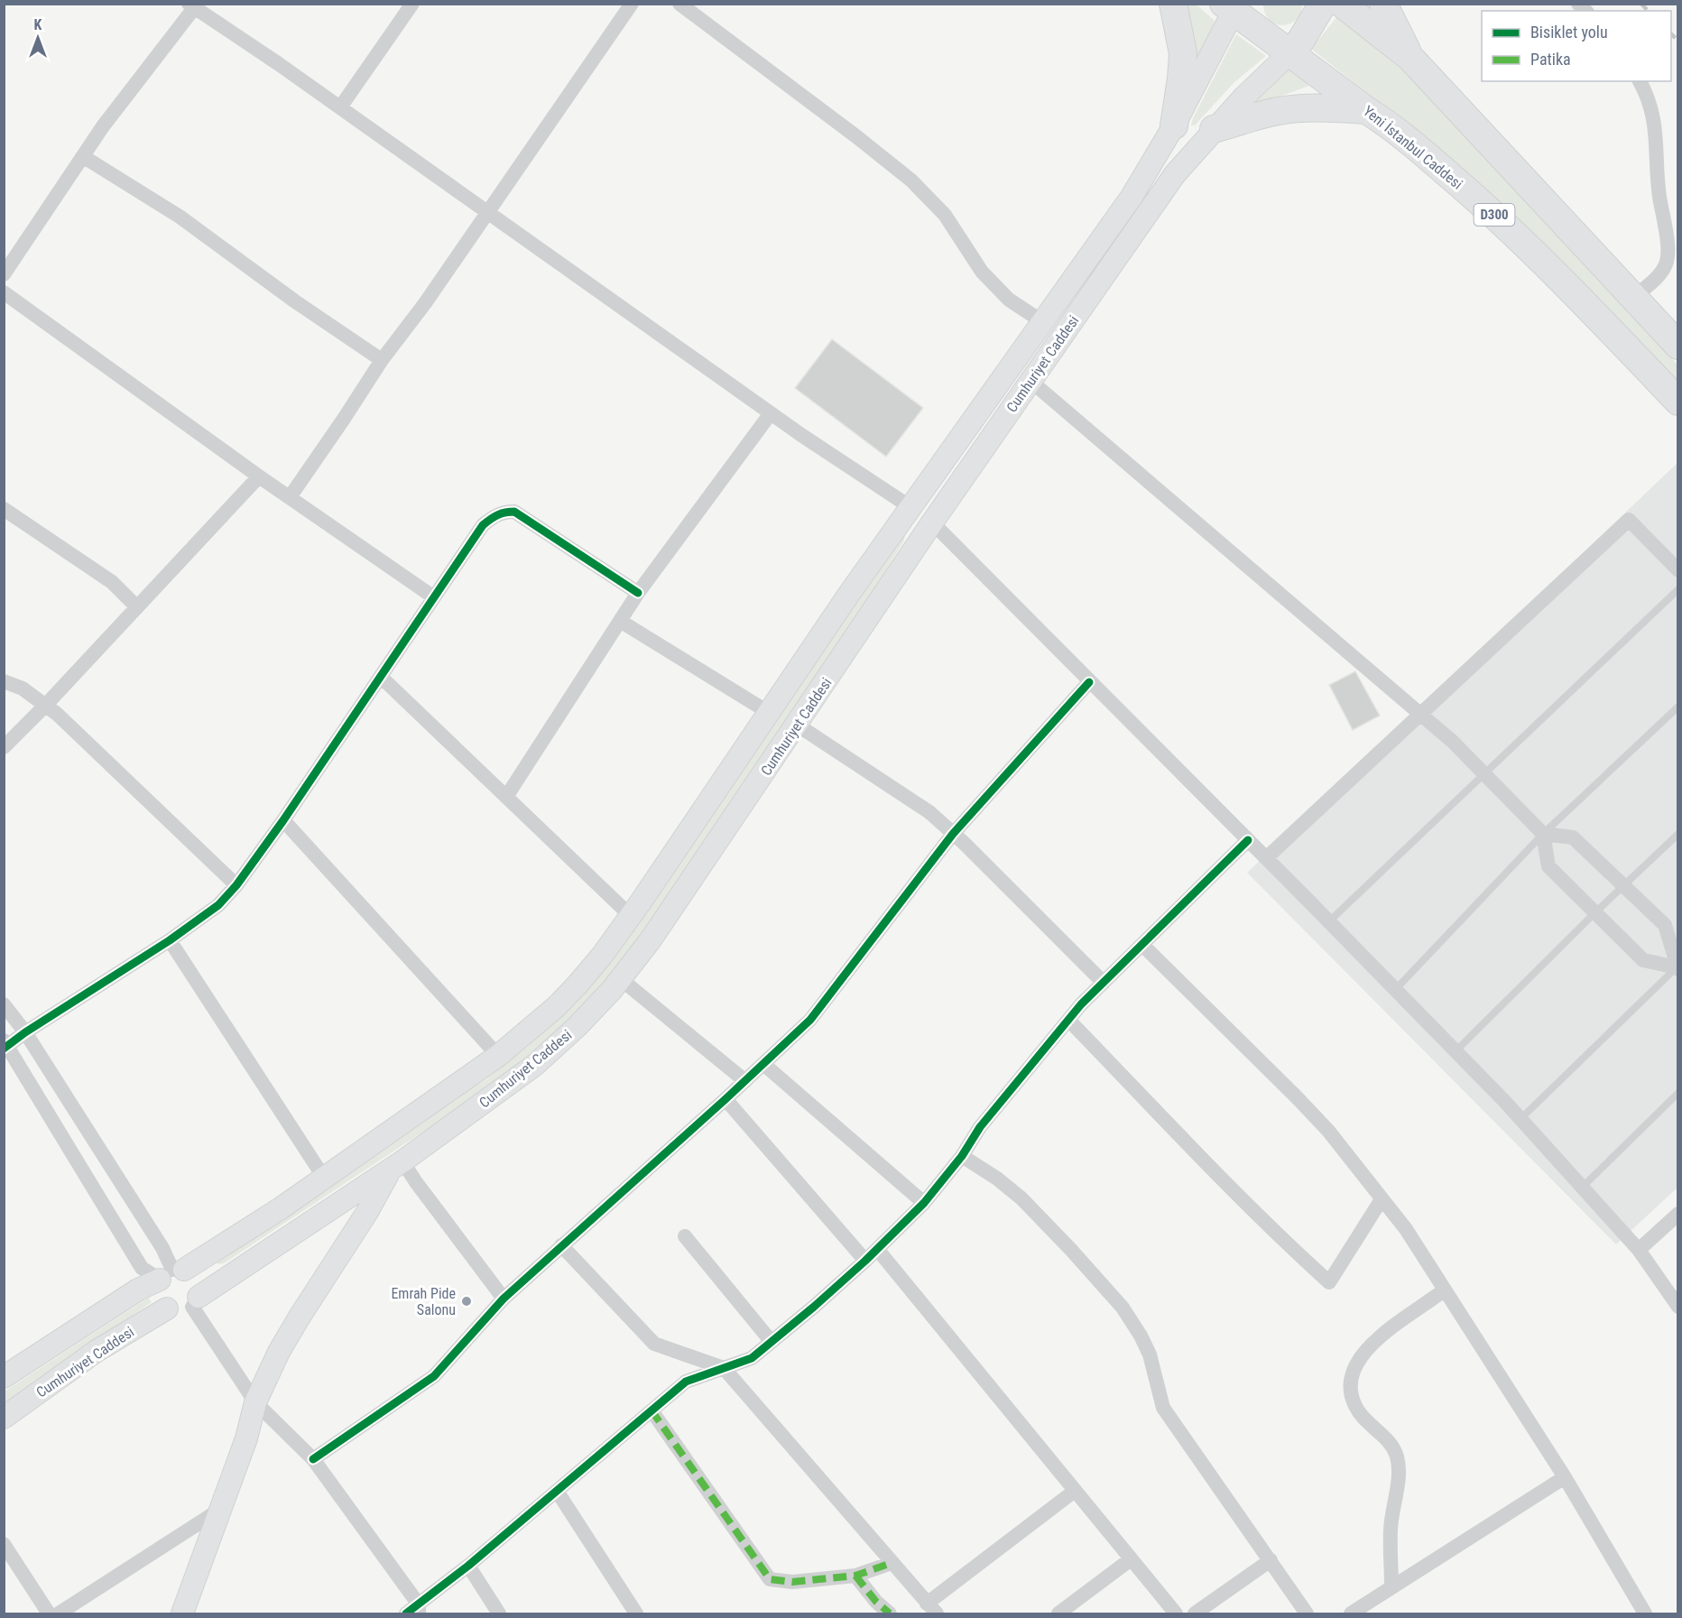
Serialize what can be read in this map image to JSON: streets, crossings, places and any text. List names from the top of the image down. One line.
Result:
{"streets":{"highway":["Yeni İstanbul Caddesi","D300"],"main road":["Cumhuriyet Caddesi"]},"crossings":[["Yeni İstanbul Caddesi","Cumhuriyet Caddesi"]],"places":["Emrah Pide Salonu"],"legend":["Bisiklet yolu","Patika"],"north":"top"}
